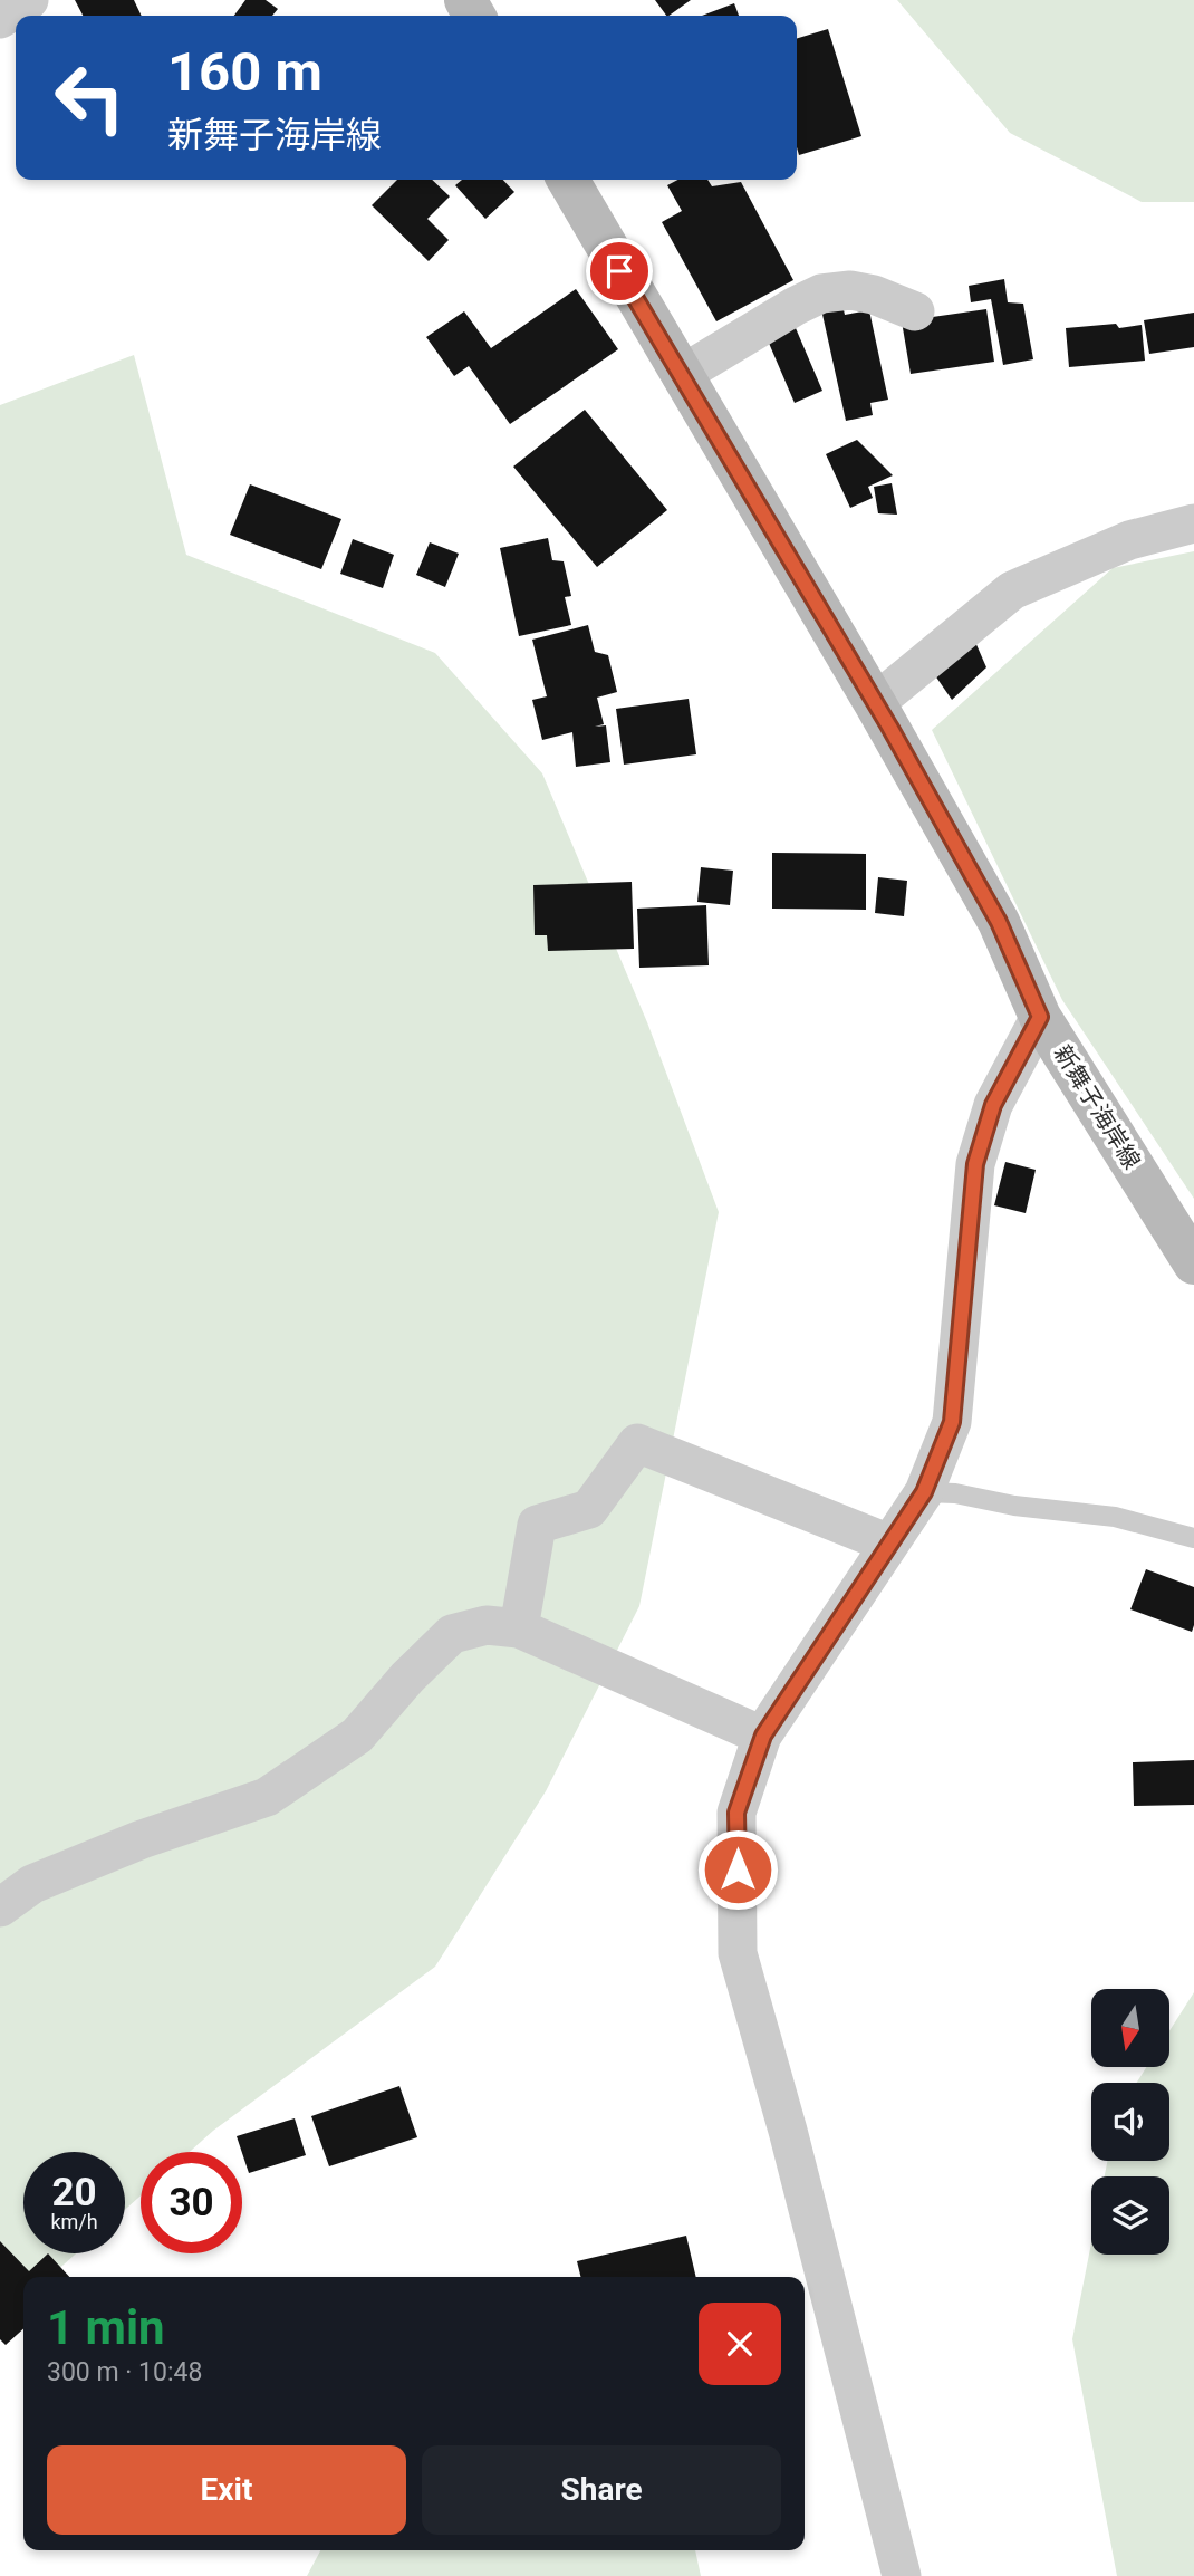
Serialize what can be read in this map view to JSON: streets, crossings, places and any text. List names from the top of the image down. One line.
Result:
{"streets":{"main road":["新舞子海岸線"]},"north":"bottom","page":{"turn":["160 m","新舞子海岸線"],"speed":"20 km/h","limit":"30","heading":["1 min","300 m · 10:48"],"buttons":["Exit","Share"]}}
